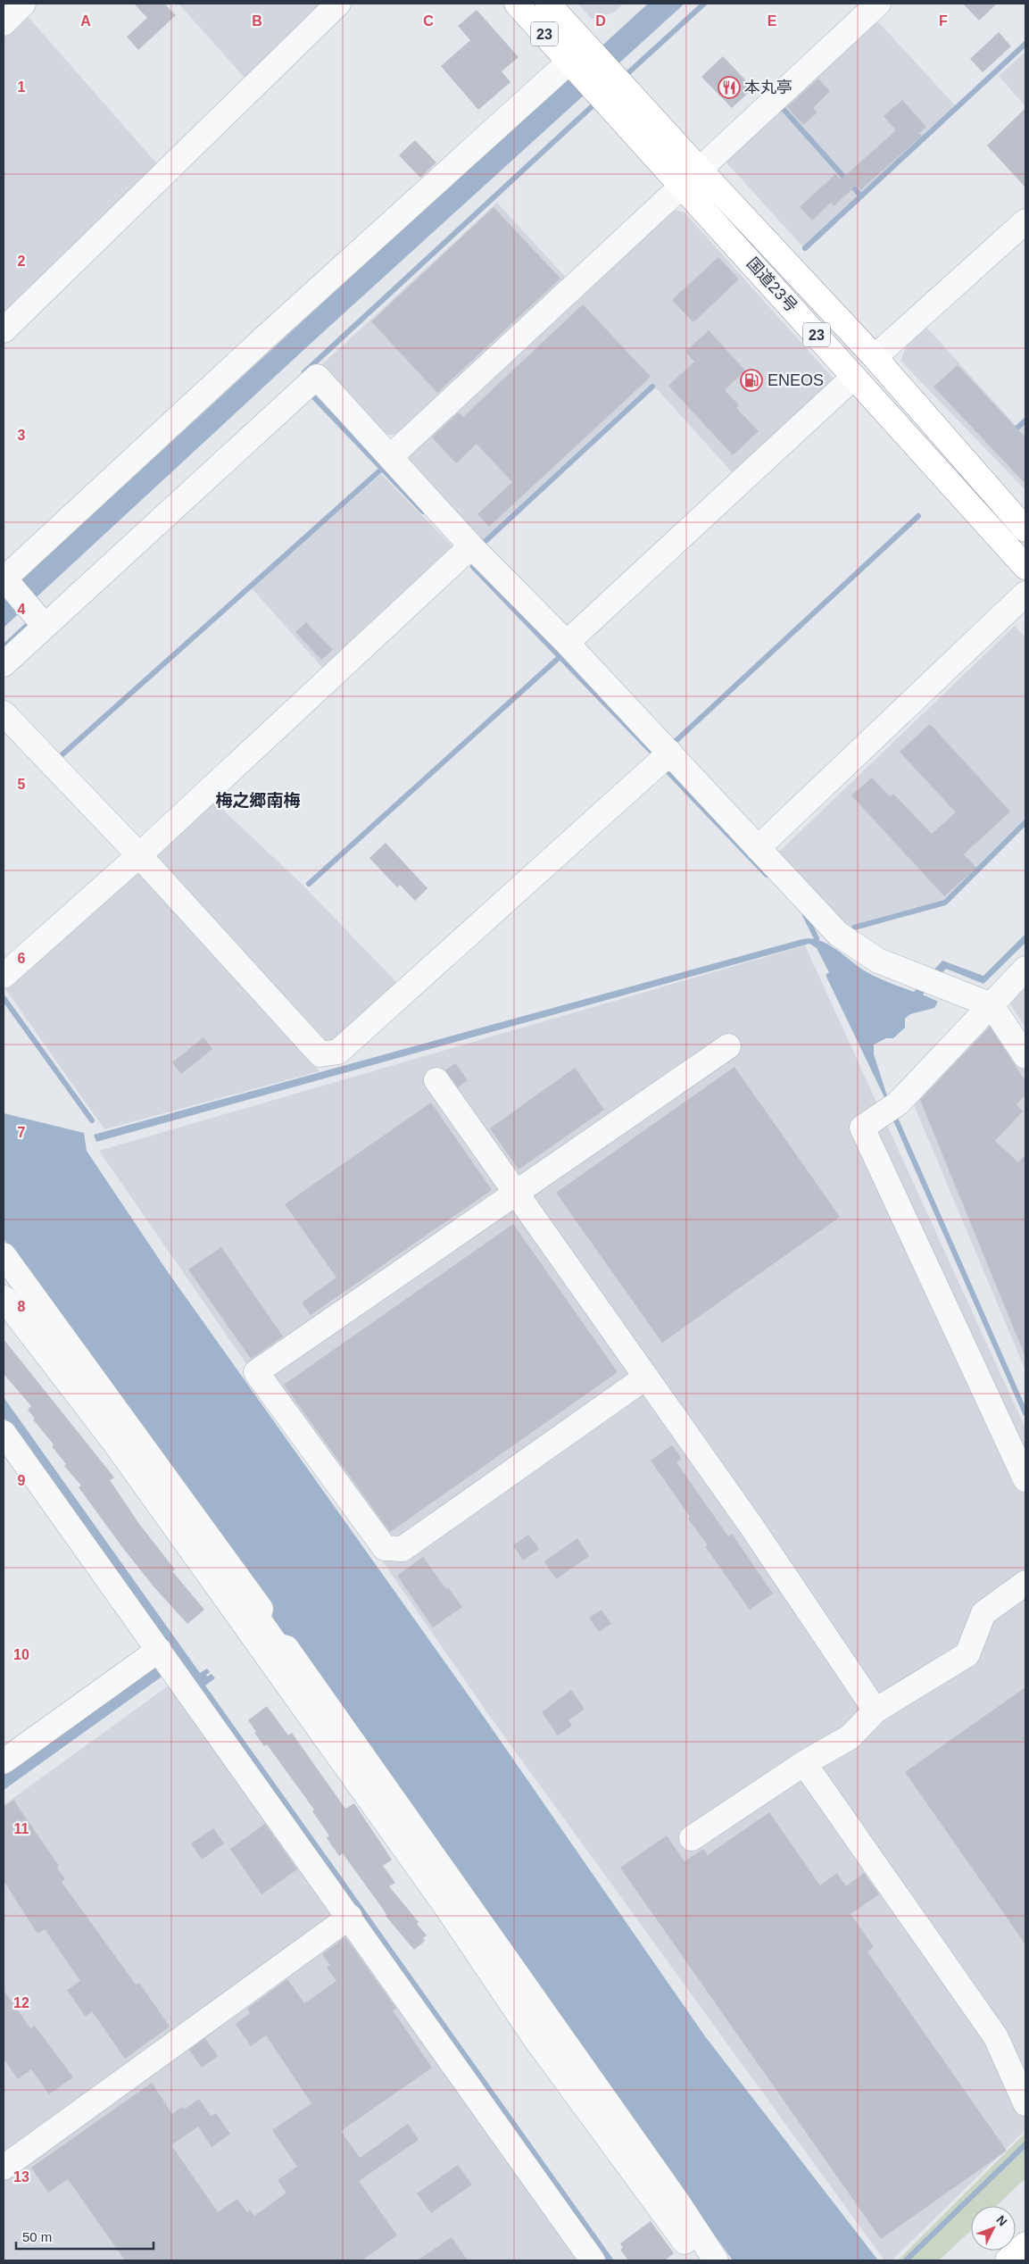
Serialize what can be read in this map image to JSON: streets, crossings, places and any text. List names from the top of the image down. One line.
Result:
{"streets":{"highway":["23","国道23号"]},"districts":["梅之郷南梅"],"places":{"restaurant":["本丸亭"],"fuel station":["ENEOS"]},"scale_bar":"50 m","north":"top right","grid":{"columns":["A","B","C","D","E","F"],"rows":["1","2","3","4","5","6","7","8","9","10","11","12","13"]}}
